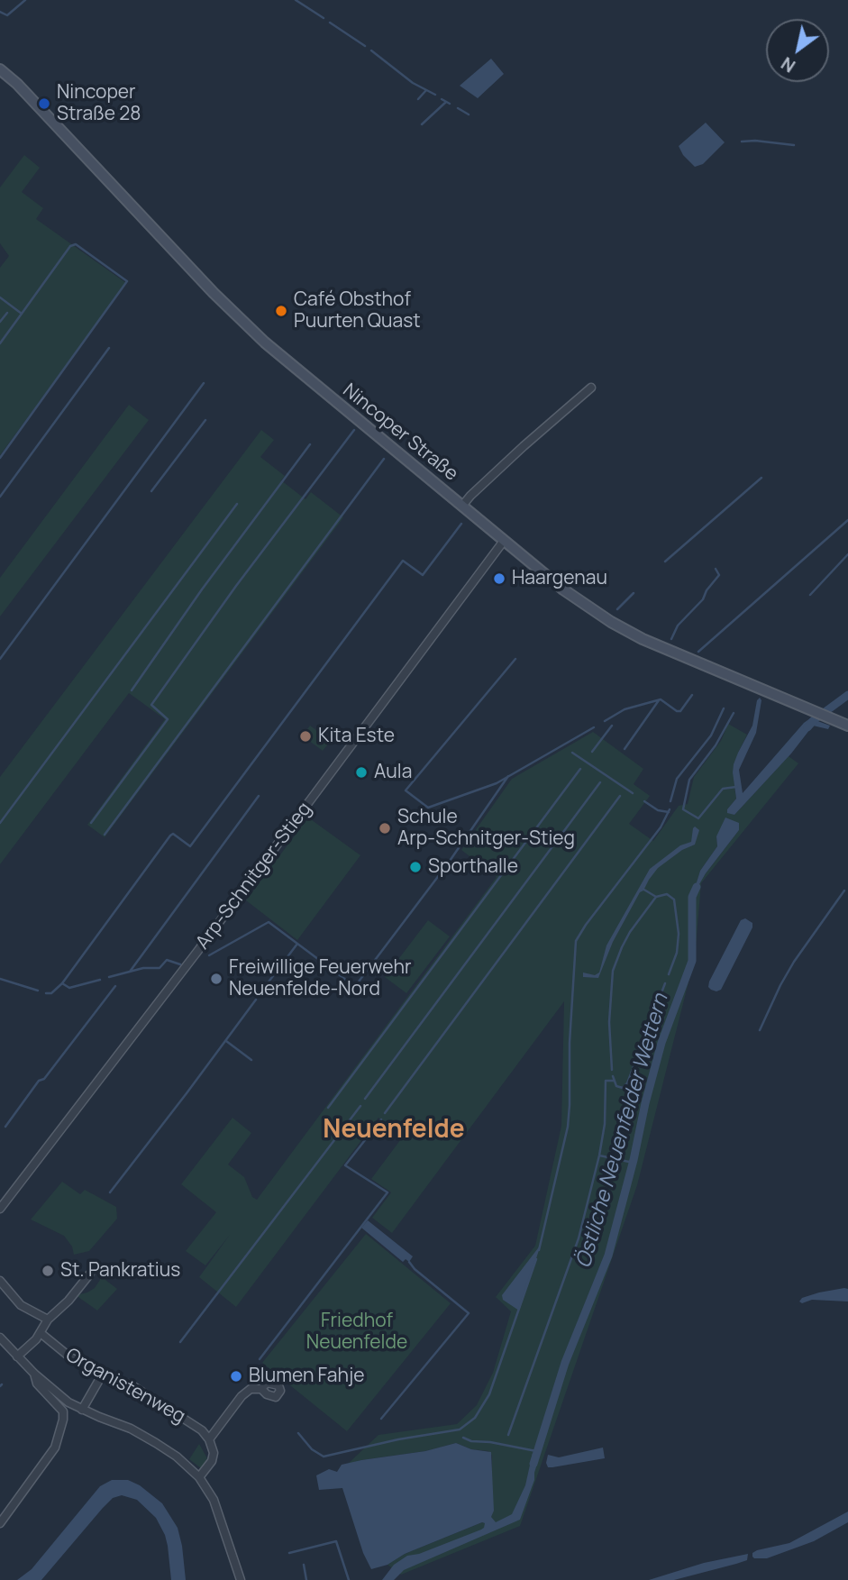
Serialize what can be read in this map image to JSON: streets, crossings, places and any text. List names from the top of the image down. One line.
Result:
{"streets":{"main road":["Nincoper Straße"],"street":["Arp-Schnitger-Stieg","Organistenweg"]},"crossings":[["Nincoper Straße","Arp-Schnitger-Stieg"]],"districts":["Neuenfelde"],"water":["Östliche Neuenfelder Wettern"],"parks":["Friedhof Neuenfelde"],"places":["Nincoper Straße 28","Café Obsthof Puurten Quast","Haargenau","Kita Este","Aula","Schule Arp-Schnitger-Stieg","Sporthalle","Freiwillige Feuerwehr Neuenfelde-Nord","St. Pankratius","Blumen Fahje"],"north":"bottom left"}
